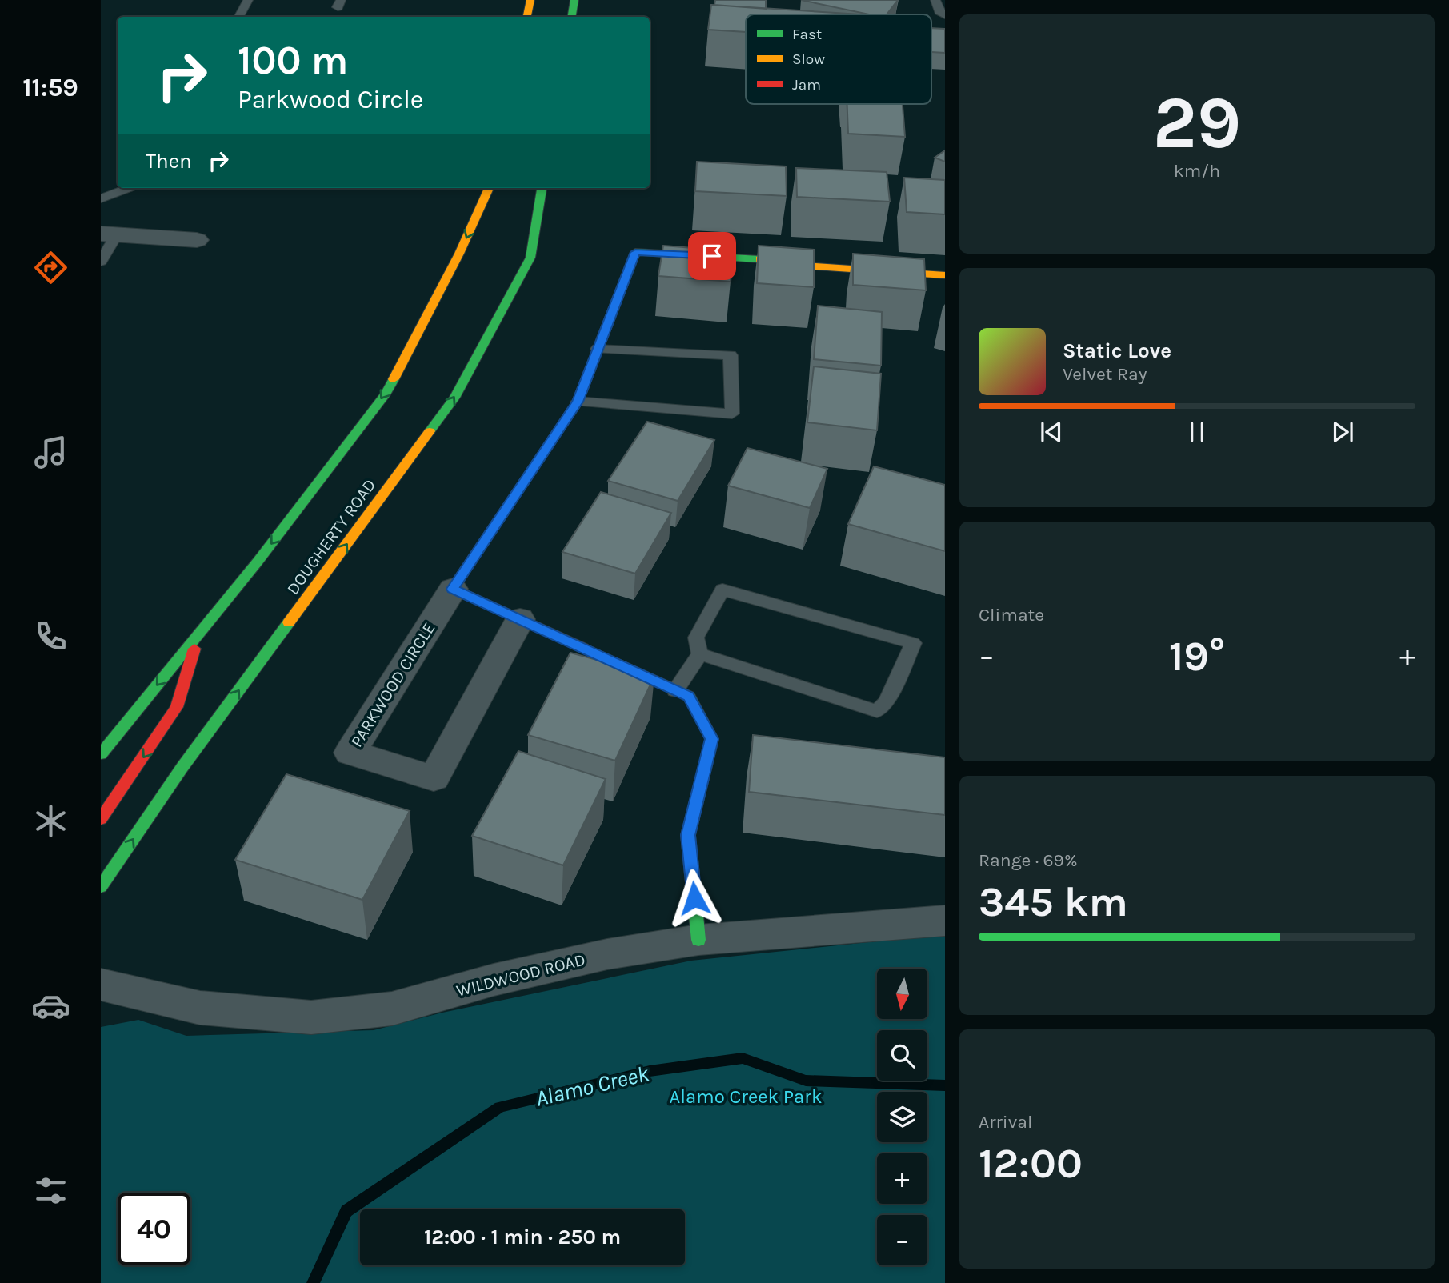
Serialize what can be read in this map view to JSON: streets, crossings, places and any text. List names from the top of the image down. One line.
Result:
{"streets":{"main road":["DOUGHERTY ROAD","PARKWOOD CIRCLE"],"street":["WILDWOOD ROAD"]},"water":["Alamo Creek"],"parks":["Alamo Creek Park"],"legend":["Fast","Slow","Jam"],"north":"bottom","page":{"tabs":"11:59","tile":[["29","km/h"],"Climate",["Range · 69%","345 km"],["Arrival","12:00"]],"turn":["100 m","Parkwood Circle"],"then":"Then","song":["Static Love","Velvet Ray"],"heat":["−","19°","+"],"map_buttons":["+","−"],"limit":"40","trip":"12:00 · 1 min · 250 m"}}
